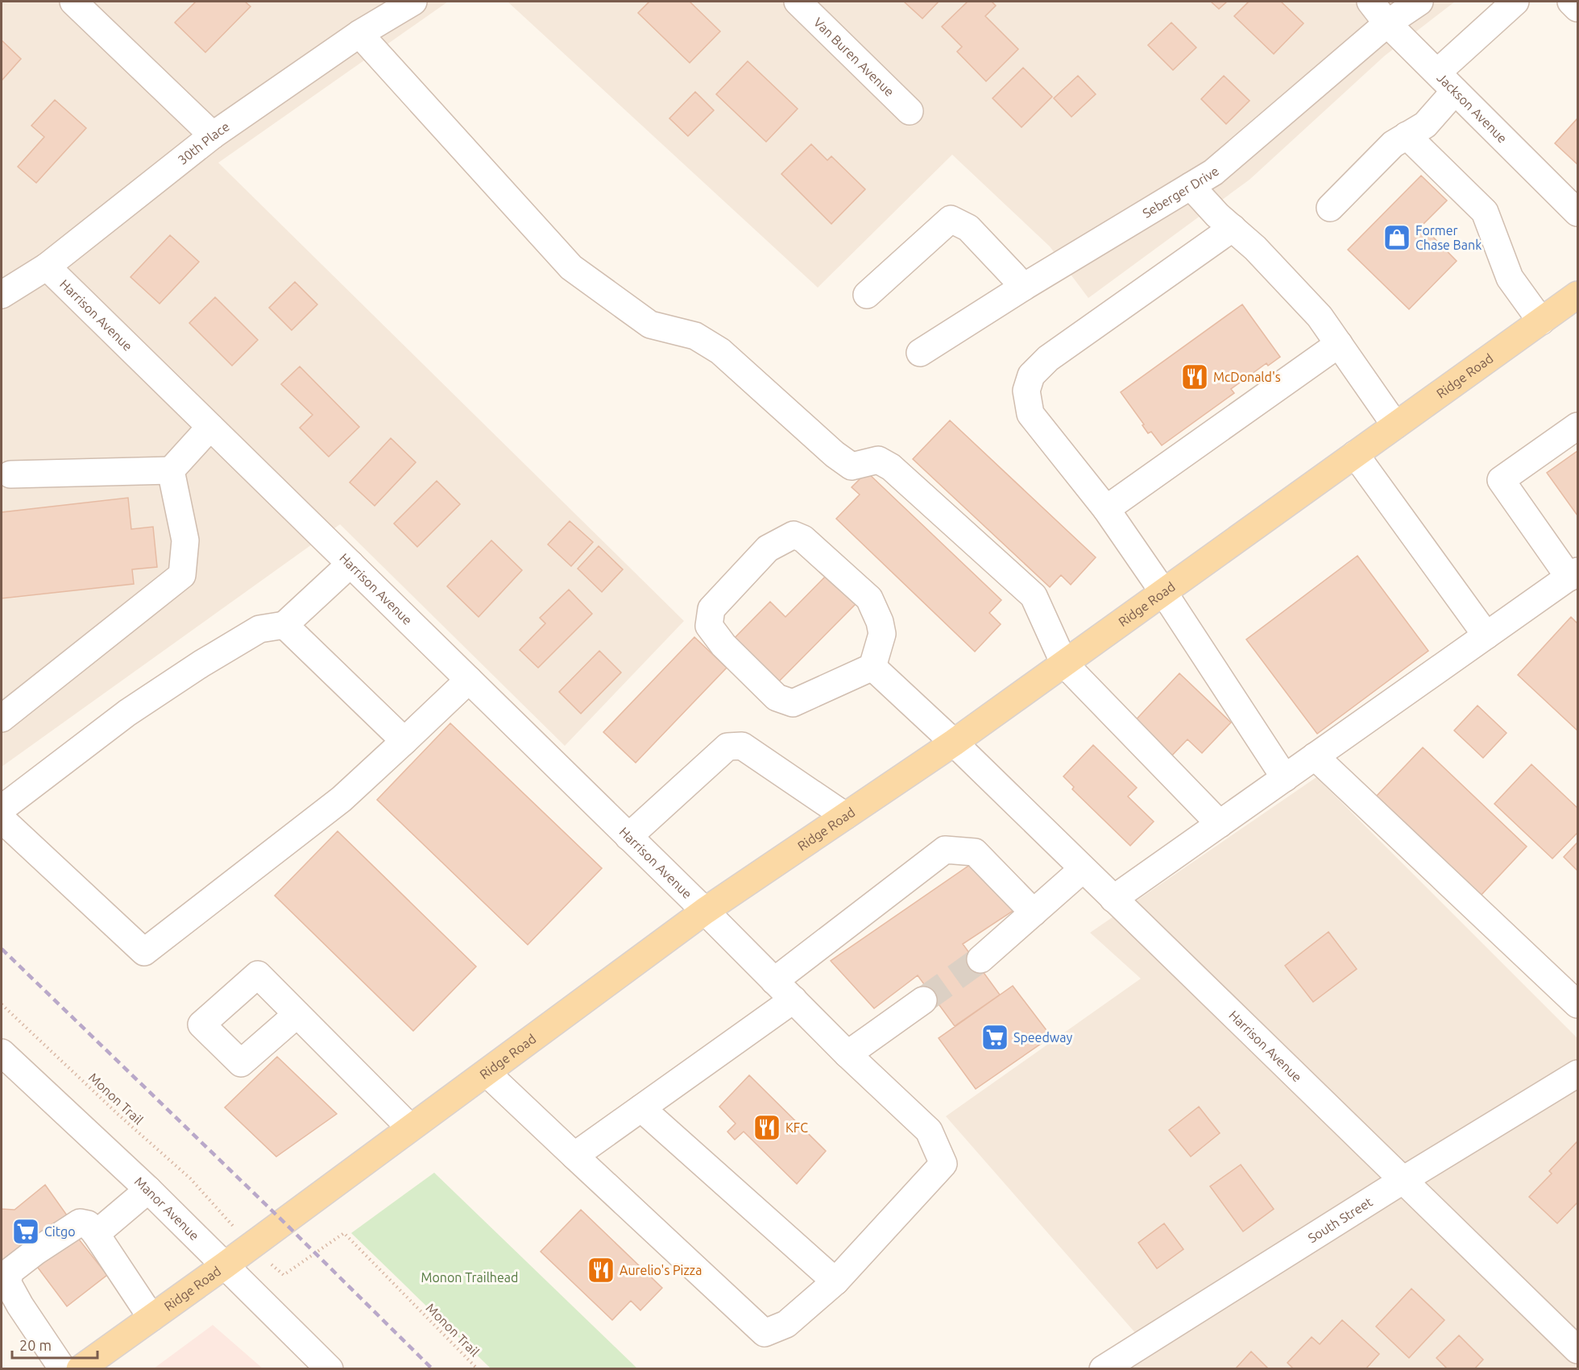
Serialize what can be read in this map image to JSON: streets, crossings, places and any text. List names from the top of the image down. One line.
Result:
{"streets":{"main road":["Ridge Road"],"street":["Van Buren Avenue","Jackson Avenue","30th Place","Seberger Drive","Harrison Avenue","Manor Avenue","South Street"],"path":["Monon Trail"]},"crossings":[["Jackson Avenue","Seberger Drive"],["30th Place","Harrison Avenue"],["Harrison Avenue","Ridge Road"],["Harrison Avenue","South Street"],["Ridge Road","Manor Avenue"]],"parks":["Monon Trailhead"],"places":{"shop":["Former Chase Bank"],"restaurant":["McDonald's","KFC","Aurelio's Pizza"],"supermarket":["Speedway","Citgo"]},"scale_bar":"20 m"}
